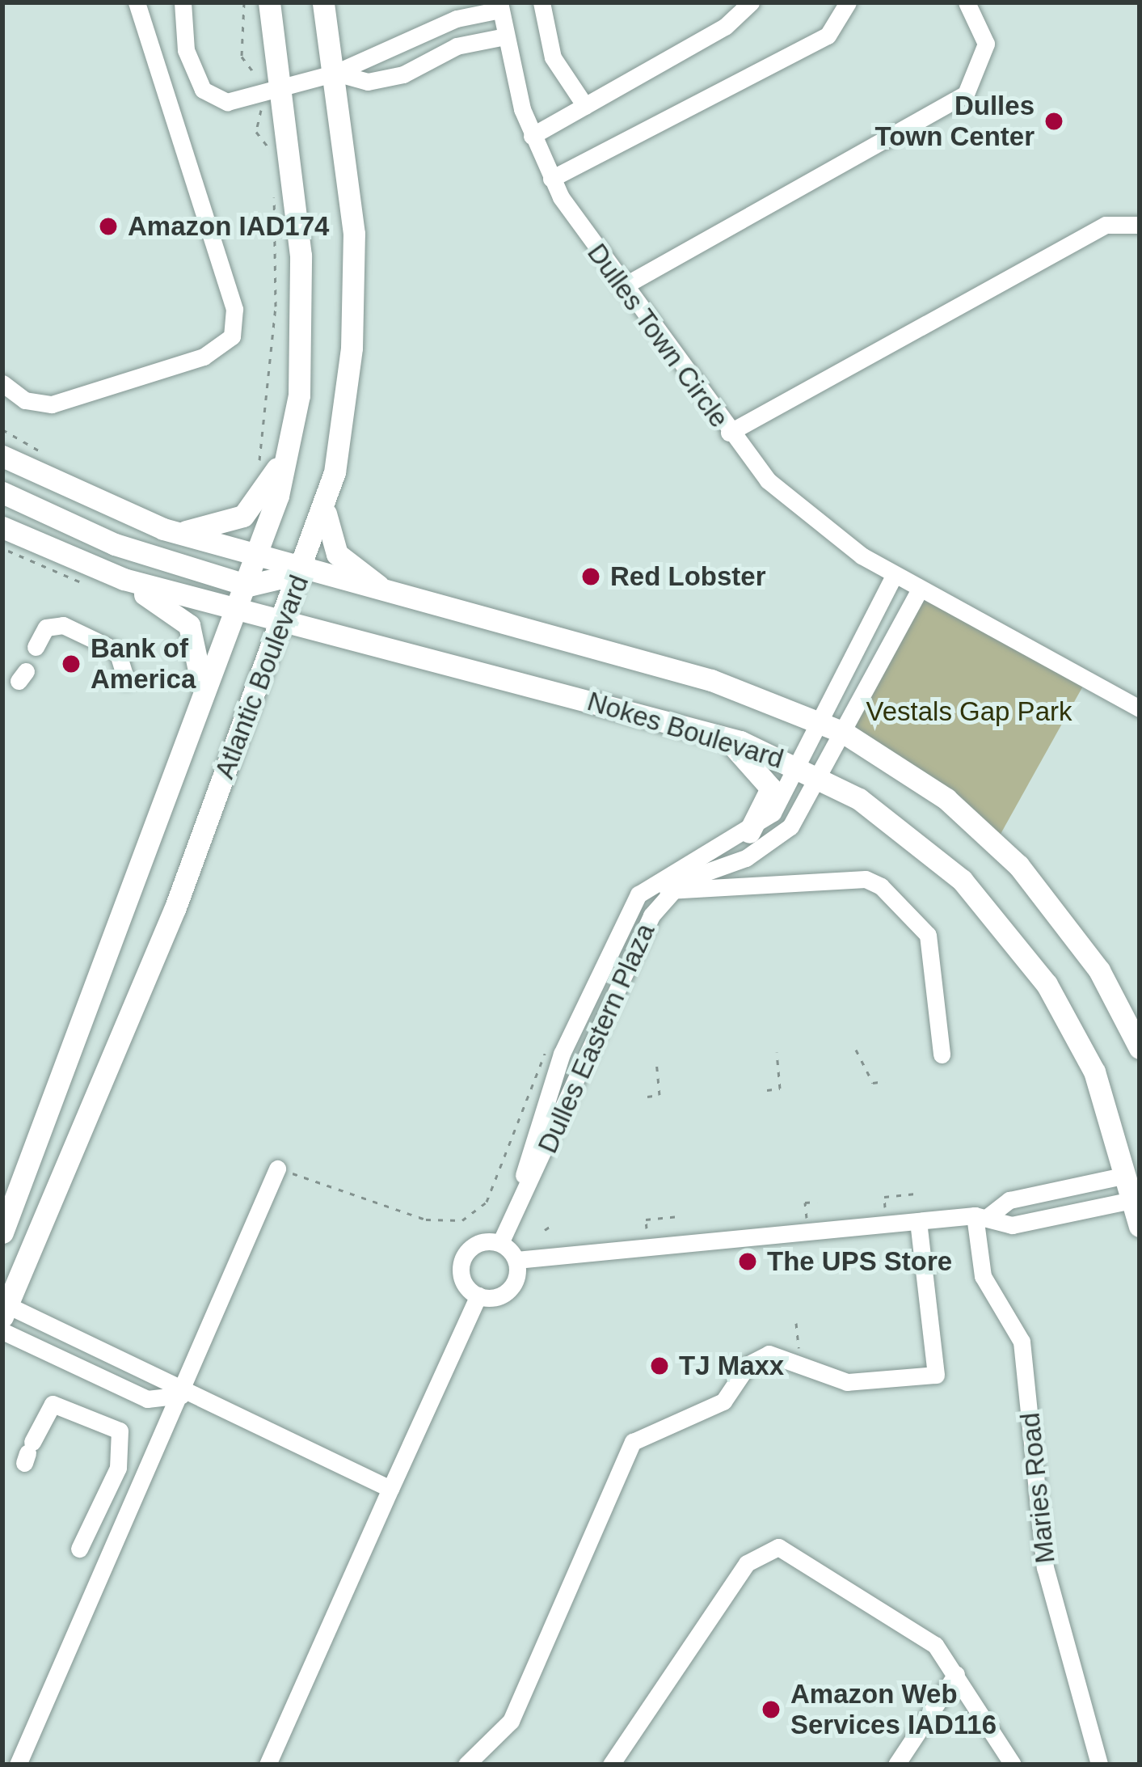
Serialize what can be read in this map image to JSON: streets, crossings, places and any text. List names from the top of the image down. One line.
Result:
{"streets":{"main road":["Atlantic Boulevard","Nokes Boulevard"],"street":["Dulles Town Circle","Dulles Eastern Plaza","Maries Road"]},"crossings":[["Dulles Town Circle","Atlantic Boulevard"],["Atlantic Boulevard","Nokes Boulevard"]],"parks":["Vestals Gap Park"],"places":["Dulles Town Center","Amazon IAD174","Red Lobster","Bank of America","The UPS Store","TJ Maxx","Amazon Web Services IAD116"]}
